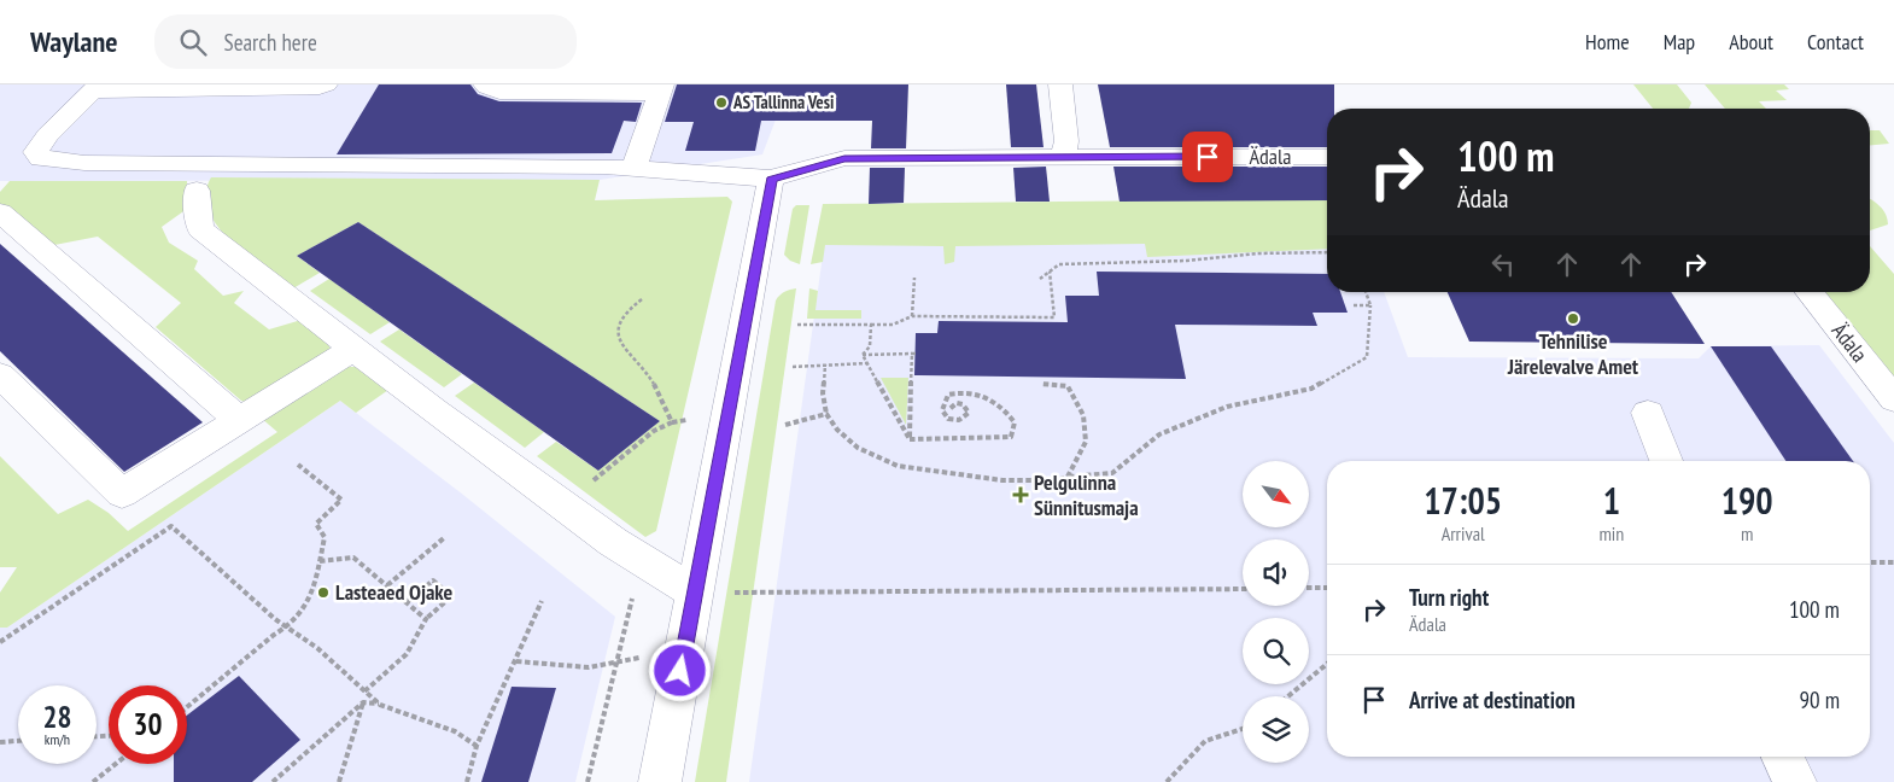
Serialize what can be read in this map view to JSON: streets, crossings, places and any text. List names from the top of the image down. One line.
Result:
{"streets":{"street":["Ädala"]},"places":{"other":["AS Tallinna Vesi","Tehnilise Järelevalve Amet","Lasteaed Ojake"],"health":["Pelgulinna Sünnitusmaja"]},"north":"bottom right","page":{"header":"Waylane","search":"Search here","nav":["Home","Map","About","Contact"],"turn":["100 m","Ädala"],"eta":["17:05","Arrival","1","min","190","m"],"list":[{"name":"Turn right","note":"Ädala","value":"100 m"},{"name":"Arrive at destination","value":"90 m"}],"speed":"28 km/h","limit":"30"}}
